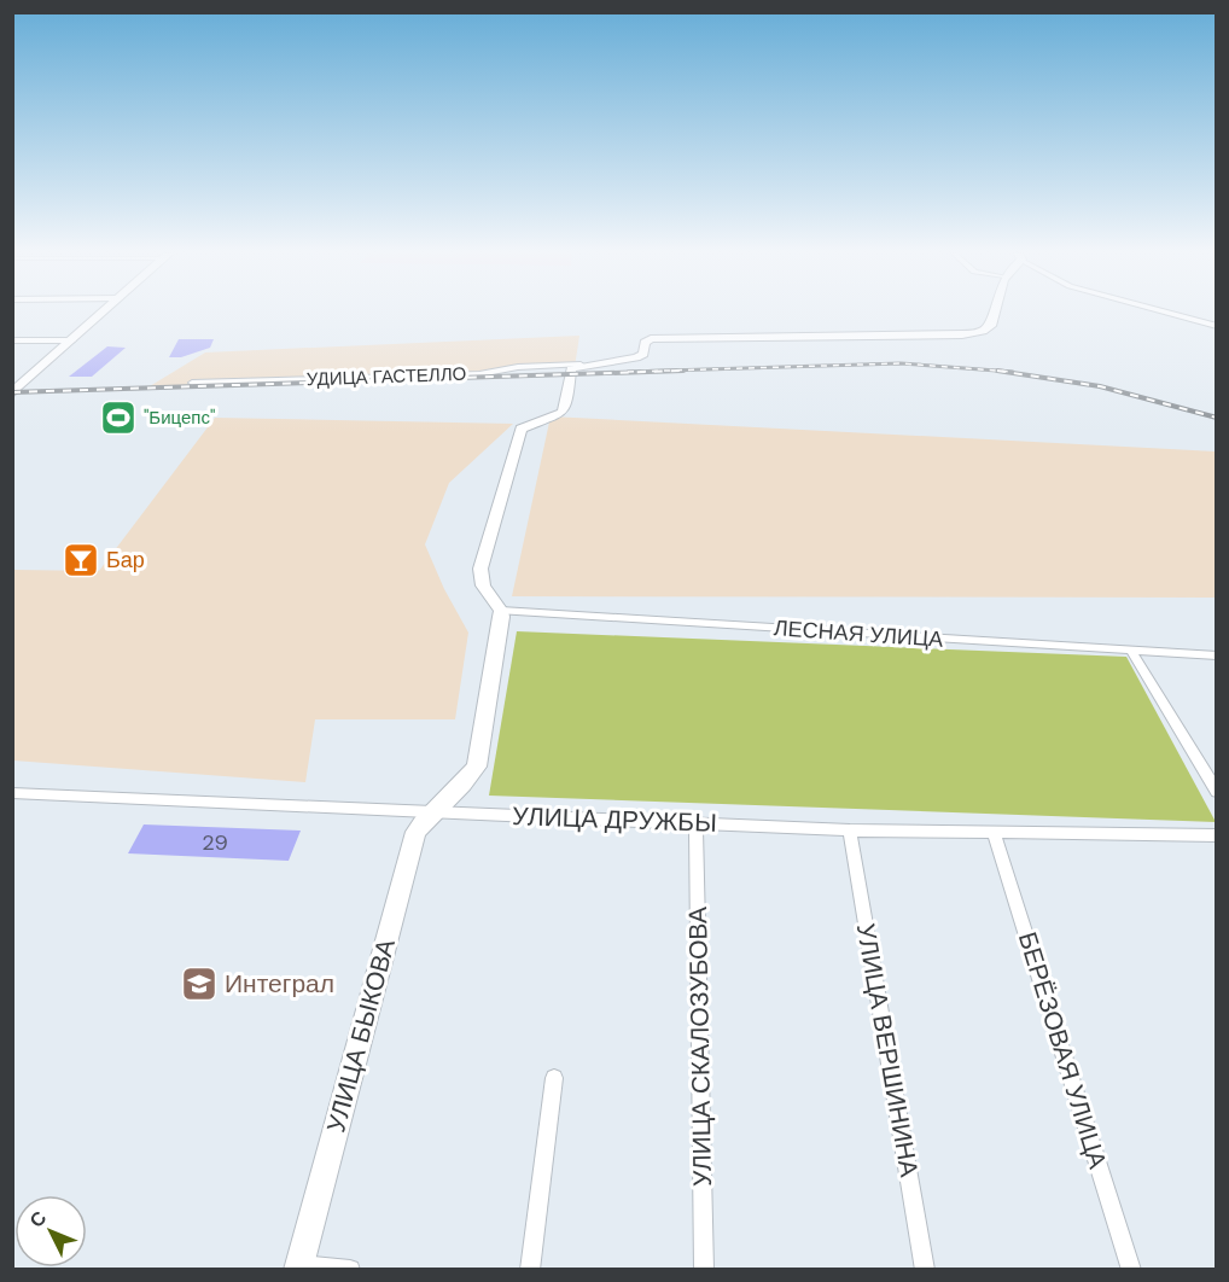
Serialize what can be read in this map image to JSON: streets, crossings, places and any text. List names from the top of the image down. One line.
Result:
{"streets":{"street":["УДИЦА ГАСТЕЛЛО","ЛЕСНАЯ УЛИЦА","УЛИЦА ДРУЖБЫ","УЛИЦА БЫКОВА","УЛИЦА СКАЛОЗУБОВА","УЛИЦА ВЕРШИНИНА","БЕРЁЗОВАЯ УЛИЦА"]},"crossings":[["ЛЕСНАЯ УЛИЦА","УЛИЦА БЫКОВА"],["УЛИЦА ДРУЖБЫ","УЛИЦА БЫКОВА"],["УЛИЦА ДРУЖБЫ","УЛИЦА СКАЛОЗУБОВА"],["УЛИЦА ДРУЖБЫ","УЛИЦА ВЕРШИНИНА"],["УЛИЦА ДРУЖБЫ","БЕРЁЗОВАЯ УЛИЦА"]],"places":{"sports":["\"Бицепс\""],"bar":["Бар"],"school or university":["Интеграл"]},"house_numbers":["29"],"north":"top left"}
